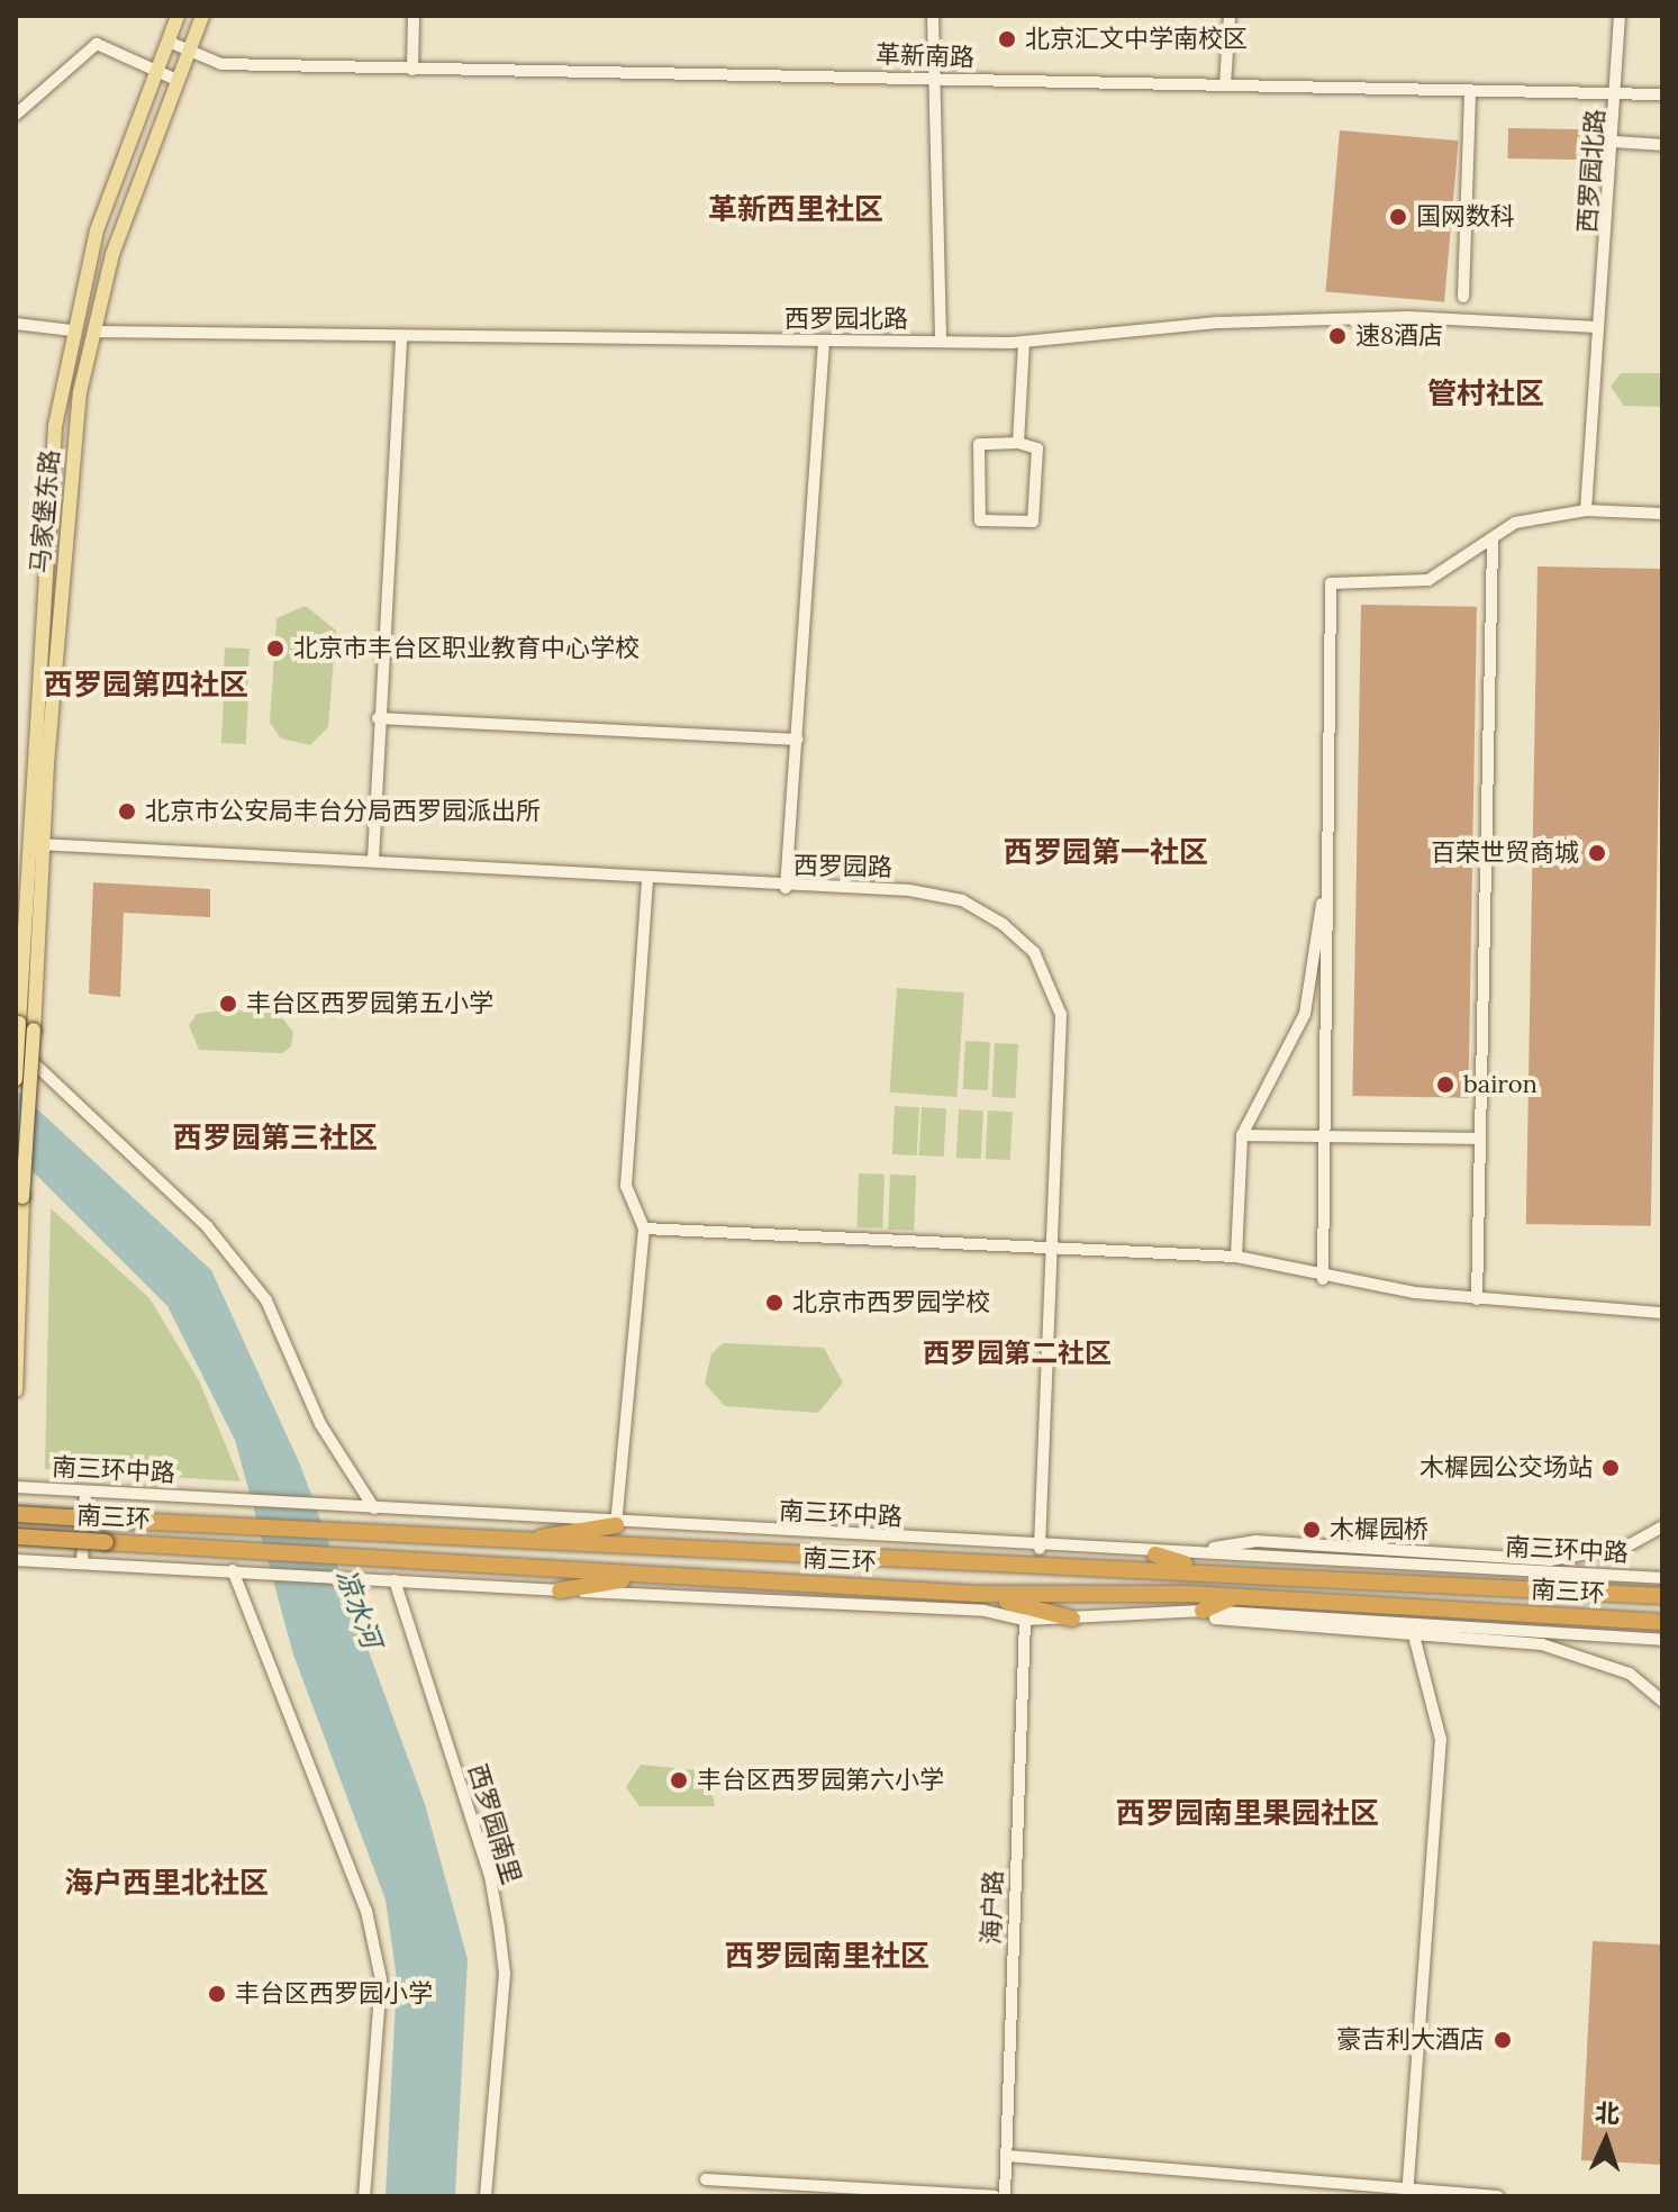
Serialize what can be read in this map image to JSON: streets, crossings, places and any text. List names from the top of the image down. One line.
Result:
{"streets":{"highway":["南三环"],"main road":["马家堡东路"],"street":["革新南路","西罗园北路","西罗园路","南三环中路","西罗园南里","海户路"]},"crossings":[["革新南路","西罗园北路"],["革新南路","马家堡东路"],["西罗园北路","马家堡东路"],["马家堡东路","西罗园路"],["西罗园路","南三环中路"]],"districts":["革新西里社区","管村社区","西罗园第四社区","西罗园第一社区","西罗园第三社区","西罗园第二社区","西罗园南里果园社区","海户西里北社区","西罗园南里社区"],"water":["凉水河"],"places":["北京汇文中学南校区","国网数科","速8酒店","北京市丰台区职业教育中心学校","北京市公安局丰台分局西罗园派出所","百荣世贸商城","丰台区西罗园第五小学","bairon","北京市西罗园学校","木樨园公交场站","木樨园桥","丰台区西罗园第六小学","丰台区西罗园小学","豪吉利大酒店"],"north":"top"}
